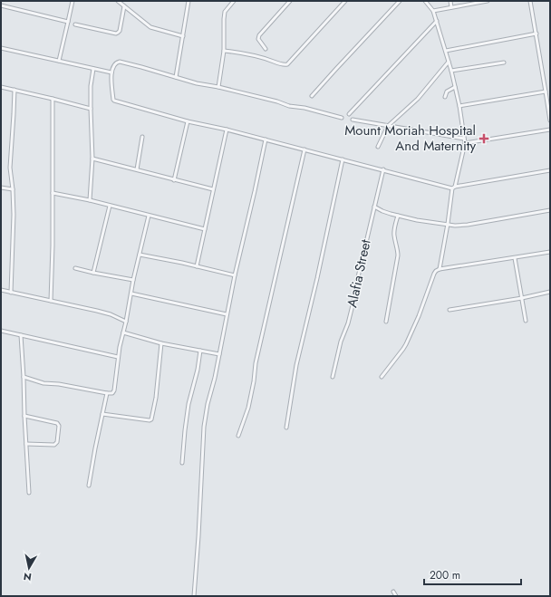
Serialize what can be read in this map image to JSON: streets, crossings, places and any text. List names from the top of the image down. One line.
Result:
{"streets":{"street":["Alafia Street"]},"places":{"health":["Mount Moriah Hospital And Maternity"]},"scale_bar":"200 m","north":"bottom"}
